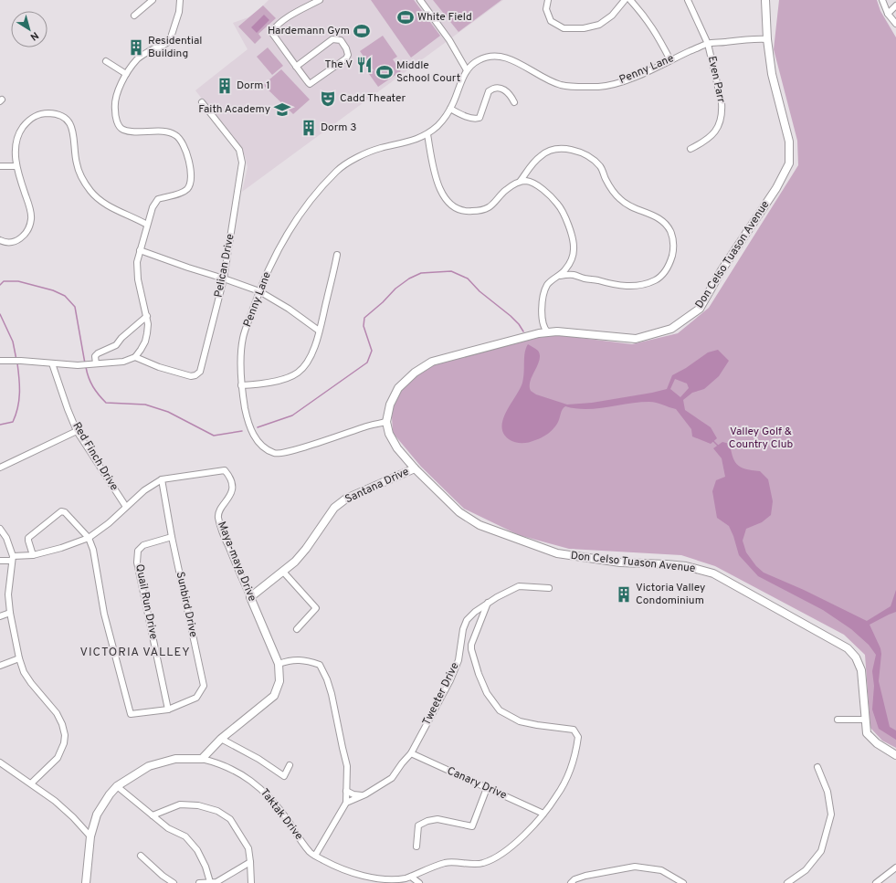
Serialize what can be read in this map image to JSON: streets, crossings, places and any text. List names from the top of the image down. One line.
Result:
{"streets":{"street":["Penny Lane","Even Parr","Don Celso Tuason Avenue","Pelican Drive","Red Finch Drive","Santana Drive","Maya-maya Drive","Quail Run Drive","Sunbird Drive","Tweeter Drive","Canary Drive","Taktak Drive"]},"crossings":[["Penny Lane","Even Parr"],["Penny Lane","Don Celso Tuason Avenue"],["Don Celso Tuason Avenue","Santana Drive"],["Red Finch Drive","Maya-maya Drive"],["Santana Drive","Maya-maya Drive"],["Maya-maya Drive","Sunbird Drive"],["Quail Run Drive","Sunbird Drive"],["Tweeter Drive","Canary Drive"],["Tweeter Drive","Taktak Drive"],["Canary Drive","Taktak Drive"]],"districts":["VICTORIA VALLEY"],"parks":["Valley Golf & Country Club"],"places":{"sports":["White Field","Hardemann Gym","Middle School Court"],"building":["Residential Building","Dorm 1","Dorm 3","Victoria Valley Condominium"],"restaurant":["The V"],"theatre":["Cadd Theater"],"school or university":["Faith Academy"]},"north":"bottom right"}
